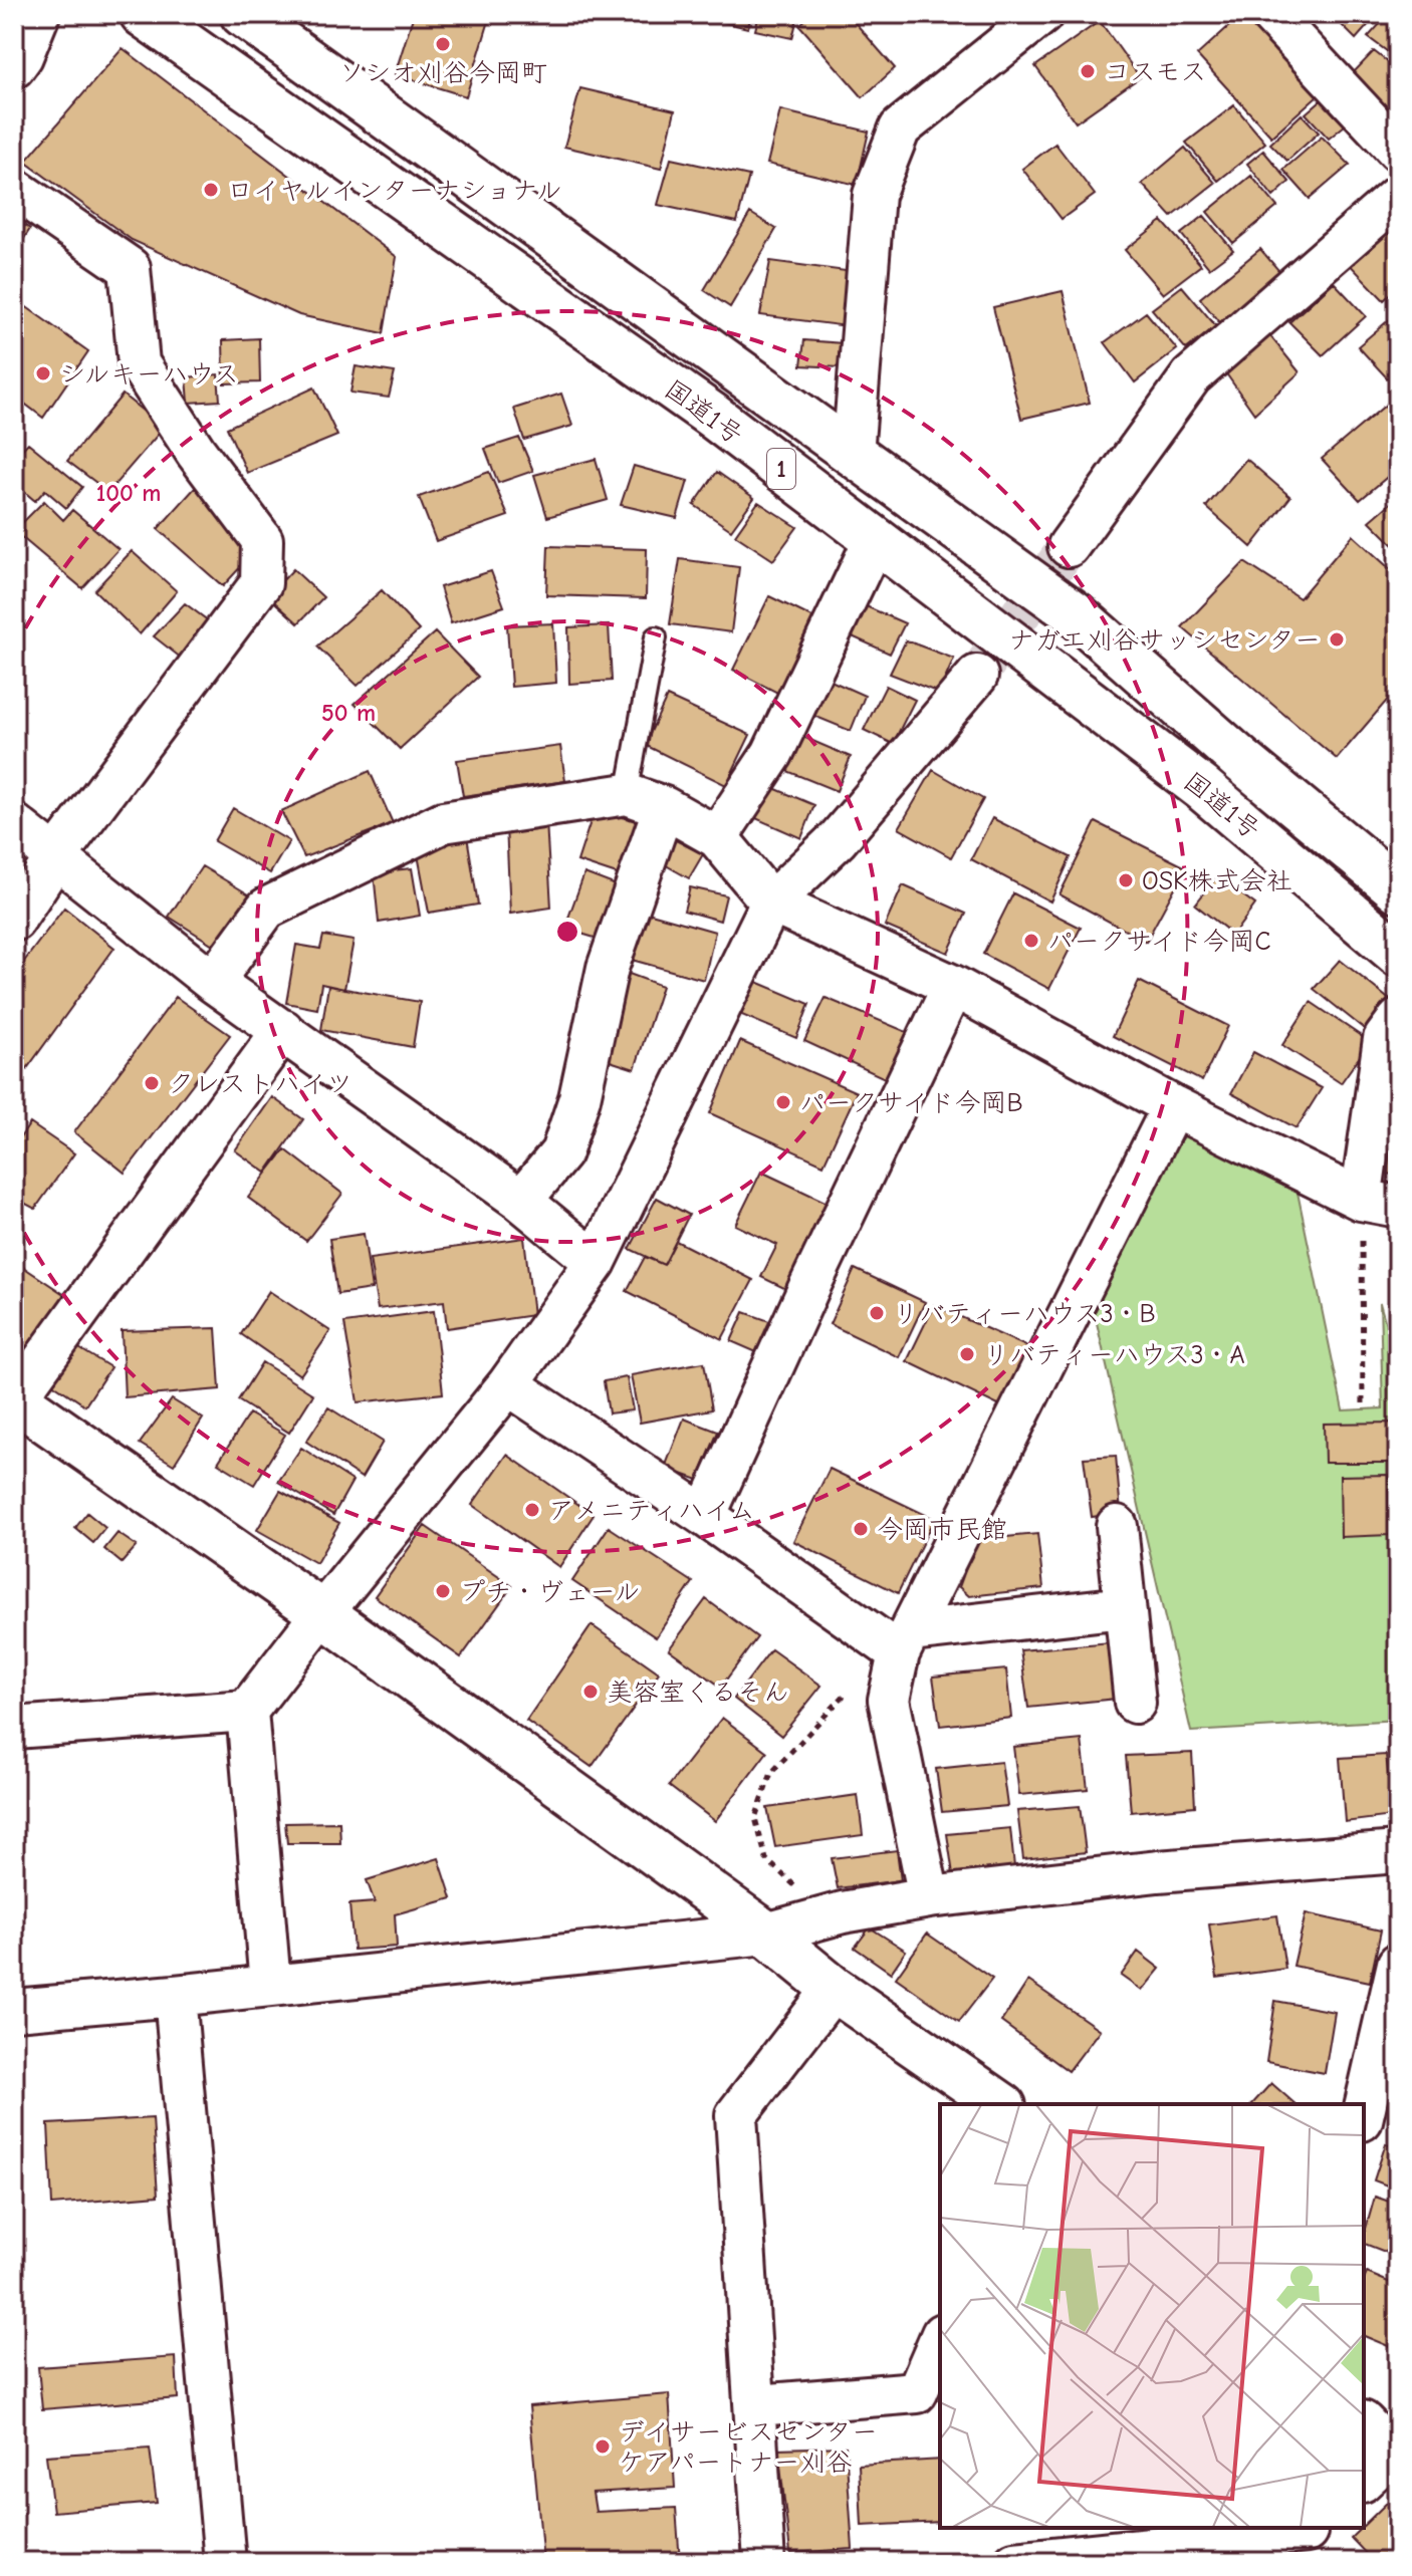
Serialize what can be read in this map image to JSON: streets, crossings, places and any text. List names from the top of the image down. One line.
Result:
{"streets":{"main road":["国道1号","1"]},"places":["ソシオ刈谷今岡町","コスモス","ロイヤルインターナショナル","シルキーハウス","ナガエ刈谷サッシセンター","OSK株式会社","パークサイド今岡C","クレストハイツ","パークサイド今岡B","リバティーハウス3・B","リバティーハウス3・A","アメニティハイム","今岡市民館","プチ・ヴェール","美容室くるそん","デイサービスセンター ケアパートナー刈谷"],"rings":["100 m","50 m"]}
